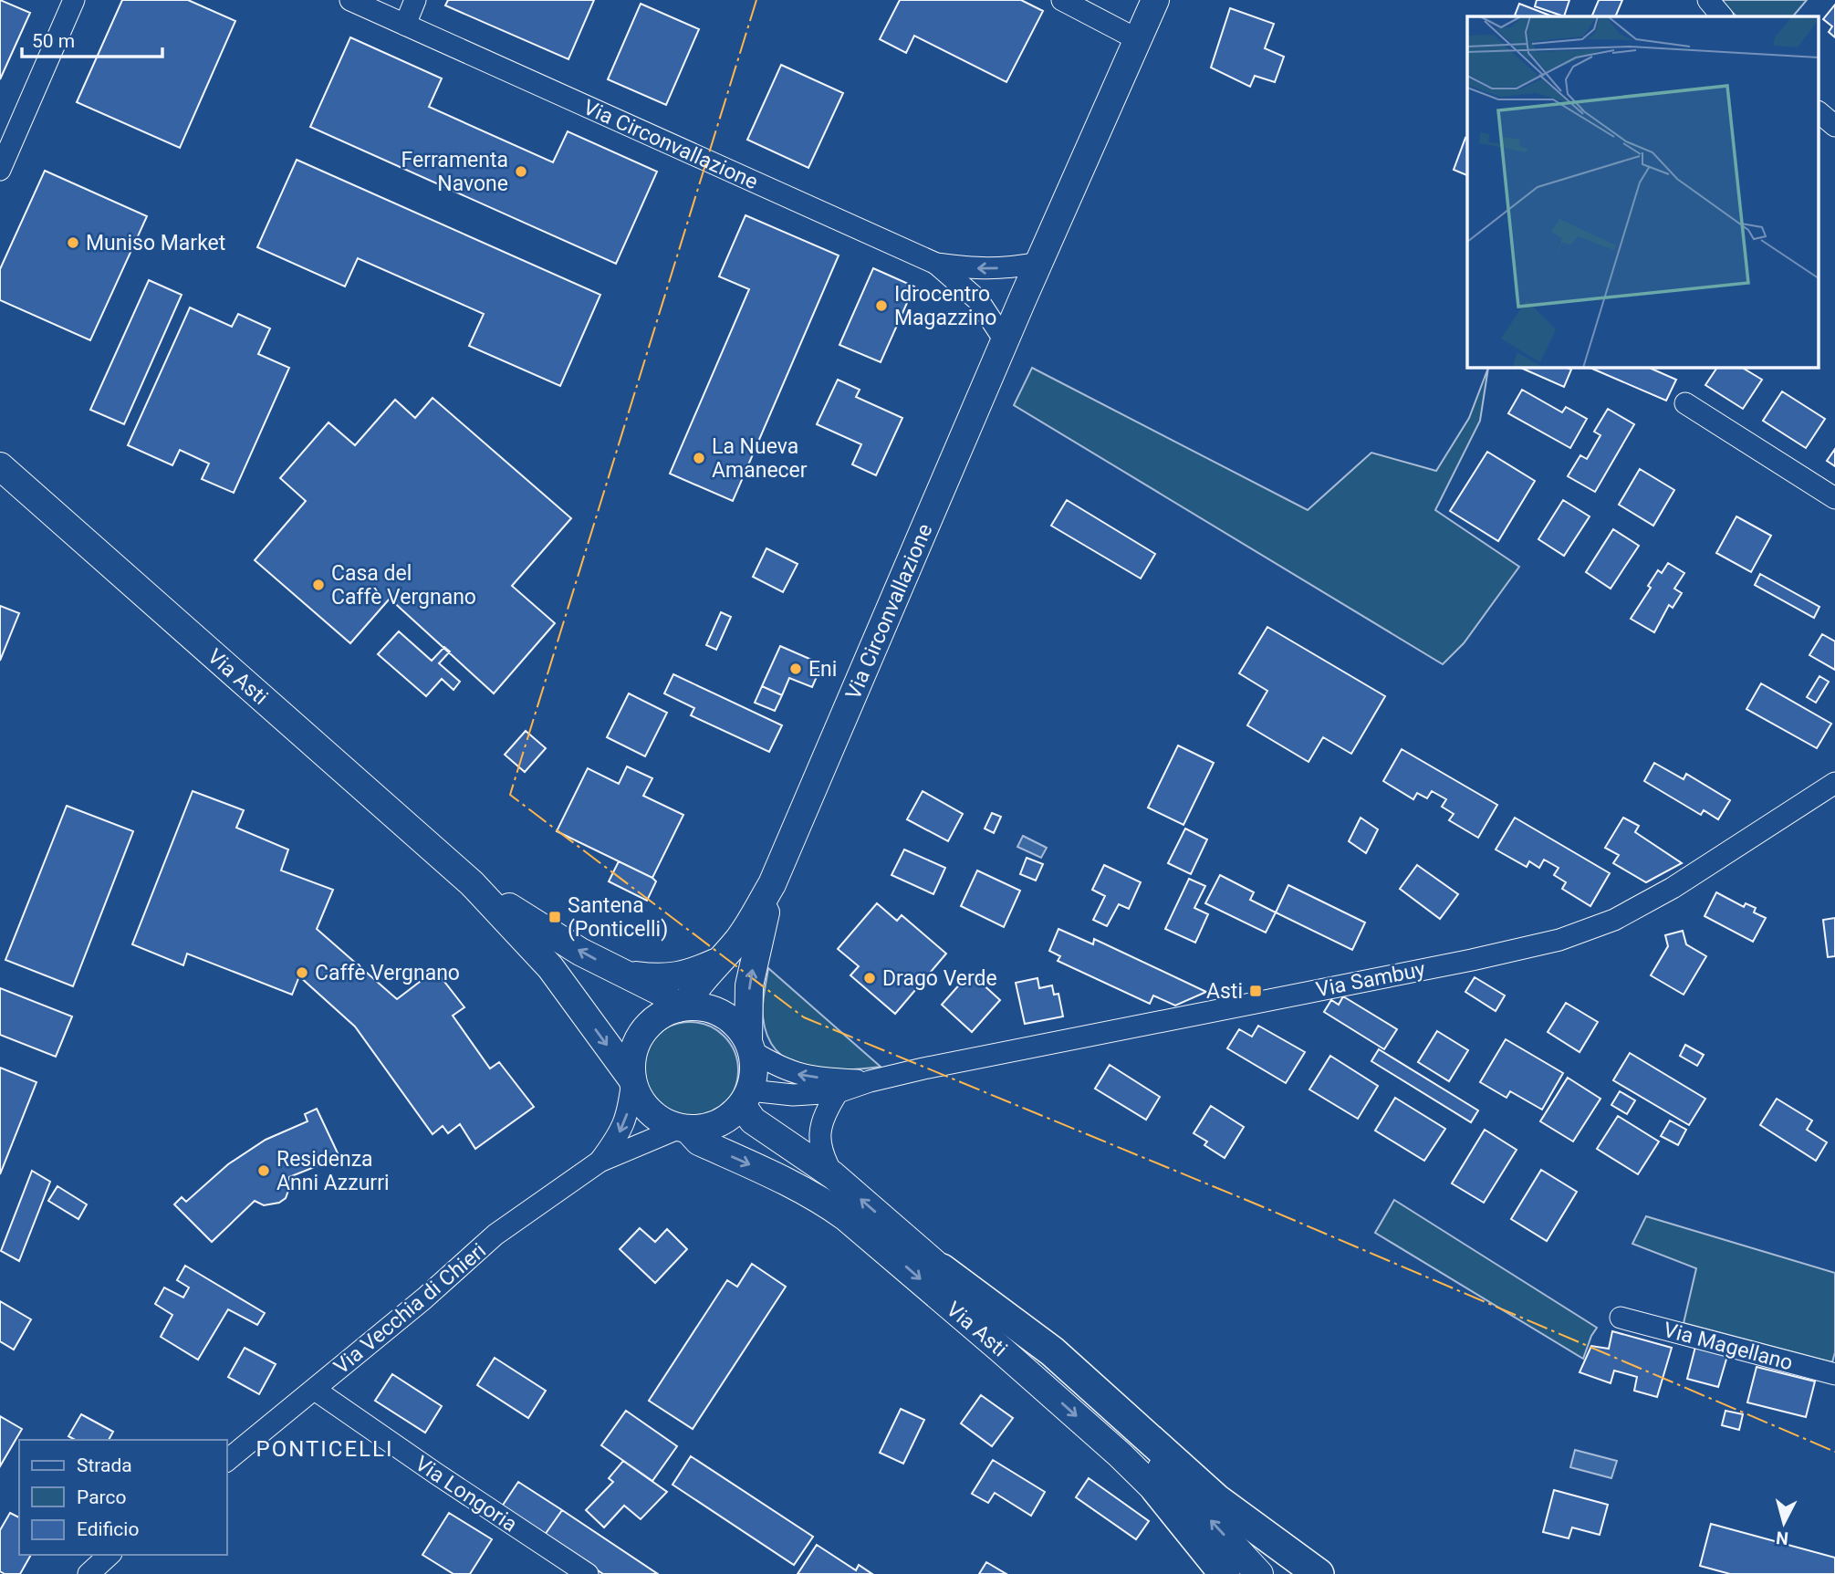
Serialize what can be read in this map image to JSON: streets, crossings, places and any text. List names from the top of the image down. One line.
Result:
{"streets":{"main road":["Via Circonvallazione","Via Asti"],"street":["Via Sambuy","Via Vecchia di Chieri","Via Magellano","Via Longoria"]},"crossings":[["Via Circonvallazione","Via Asti"],["Via Circonvallazione","Via Sambuy"],["Via Circonvallazione","Via Vecchia di Chieri"],["Via Asti","Via Sambuy"],["Via Asti","Via Vecchia di Chieri"],["Via Sambuy","Via Vecchia di Chieri"],["Via Vecchia di Chieri","Via Longoria"]],"districts":["PONTICELLI"],"places":{"other":["Ferramenta Navone","Muniso Market","Idrocentro Magazzino","La Nueva Amanecer","Casa del Caffè Vergnano","Eni","Caffè Vergnano","Drago Verde","Residenza Anni Azzurri"],"transit":["Santena (Ponticelli)","Asti"]},"legend":["Strada","Parco","Edificio"],"scale_bar":"50 m","north":"bottom"}
